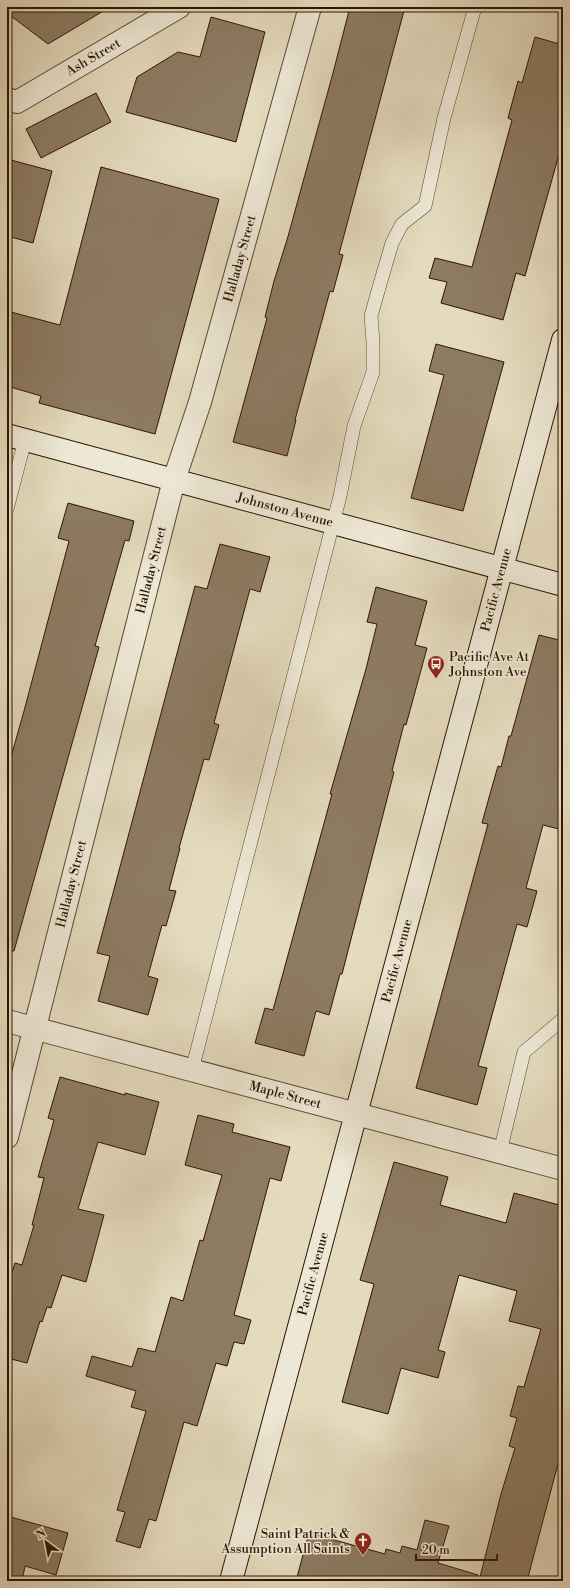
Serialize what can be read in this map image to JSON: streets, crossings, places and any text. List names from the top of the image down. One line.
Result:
{"streets":{"street":["Ash Street","Halladay Street","Johnston Avenue","Pacific Avenue","Maple Street"]},"crossings":[["Halladay Street","Johnston Avenue"],["Halladay Street","Maple Street"],["Johnston Avenue","Pacific Avenue"],["Pacific Avenue","Maple Street"]],"places":{"bus stop":["Pacific Ave At Johnston Ave"],"church":["Saint Patrick & Assumption All Saints"]},"scale_bar":"20 m","north":"top left"}
